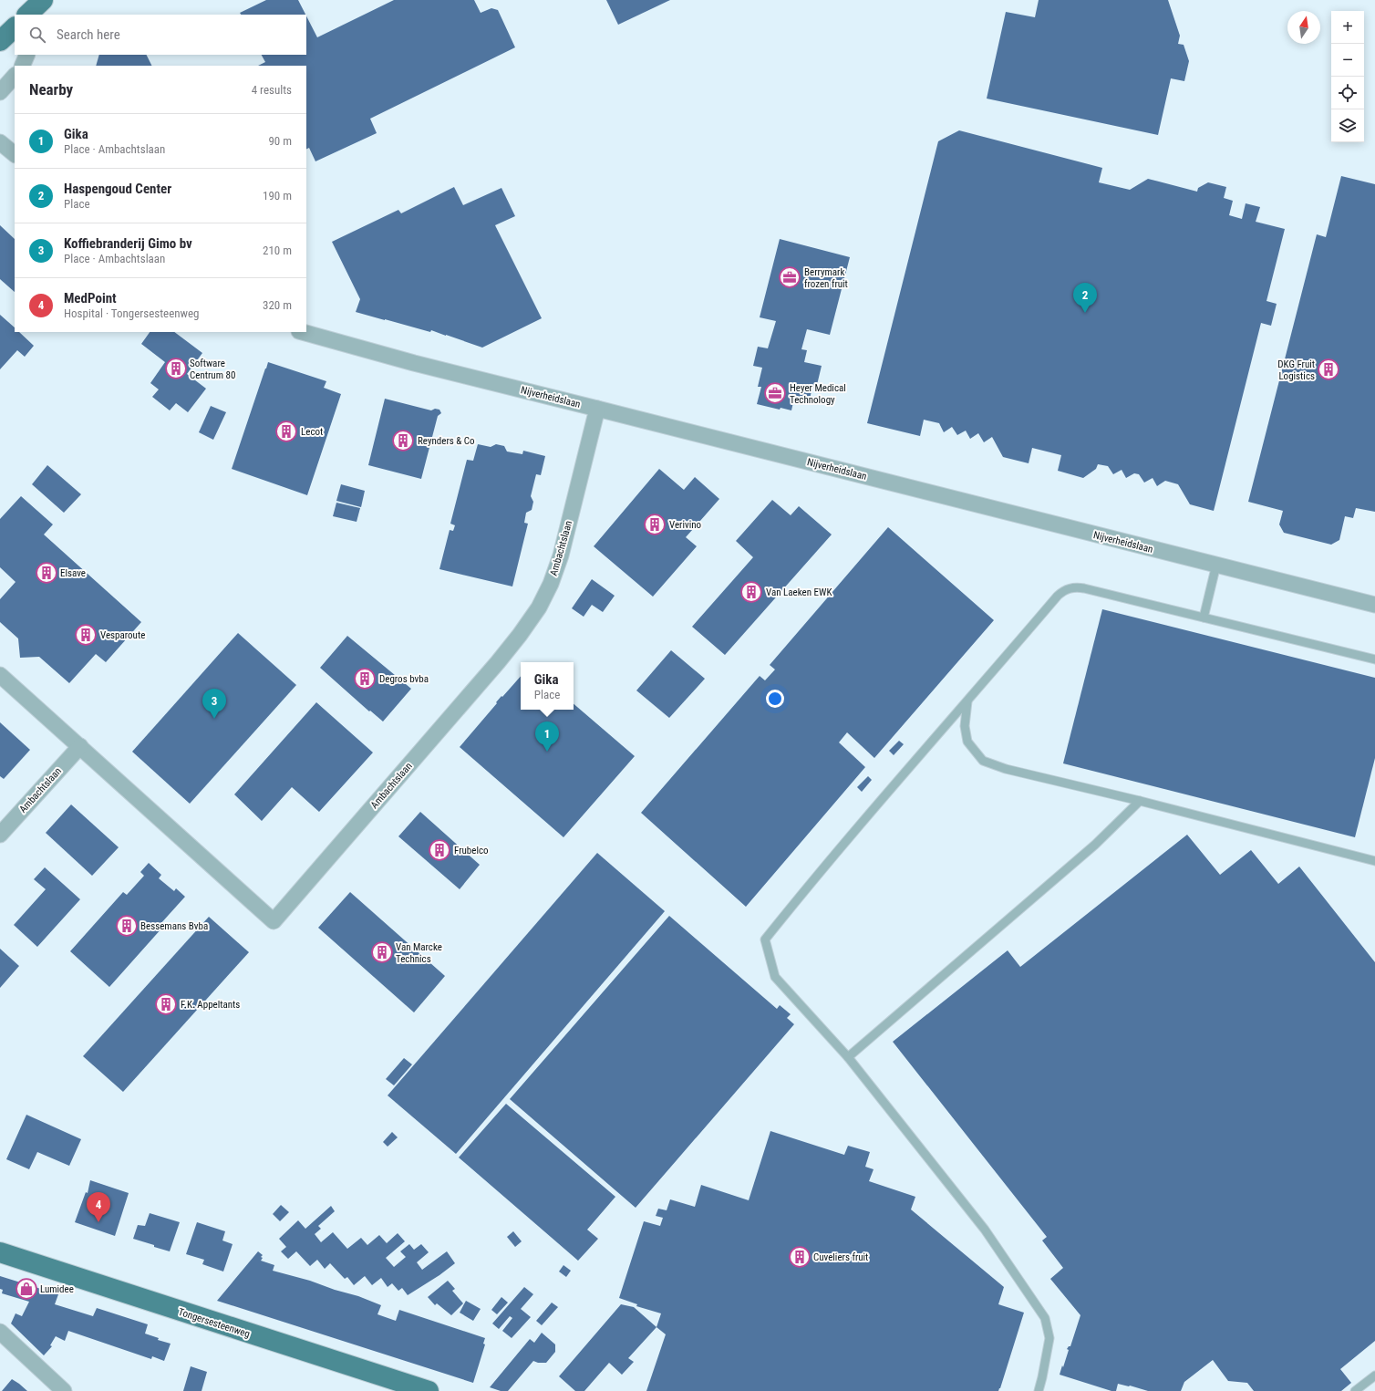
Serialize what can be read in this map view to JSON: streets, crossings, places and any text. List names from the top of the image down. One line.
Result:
{"streets":{"main road":["Tongersesteenweg"],"street":["Nijverheidslaan","Ambachtslaan"]},"crossings":[["Nijverheidslaan","Ambachtslaan"]],"places":{"office":["Berrymark frozen fruit","Heyer Medical Technology"],"building":["Software Centrum 80","DKG Fruit Logistics","Lecot","Reynders & Co","Verivino","Elsave","Van Laeken EWK","Vesparoute","Degros bvba","Frubelco","Bessemans Bvba","Van Marcke Technics","F.K. Appeltants","Cuveliers fruit"],"shop":["Lumidee"]},"north":"top","page":{"map_buttons":["+","−"],"search":"Search here","heading":["Nearby","4 results"],"list":[{"mark":"1","name":"Gika","note":"Place · Ambachtslaan","value":"90 m"},{"mark":"2","name":"Haspengoud Center","note":"Place","value":"190 m"},{"mark":"3","name":"Koffiebranderij Gimo bv","note":"Place · Ambachtslaan","value":"210 m"},{"mark":"4","name":"MedPoint","note":"Hospital · Tongersesteenweg","value":"320 m"}],"pins":["2","3","1","4"],"popup":["Gika","Place"]}}
